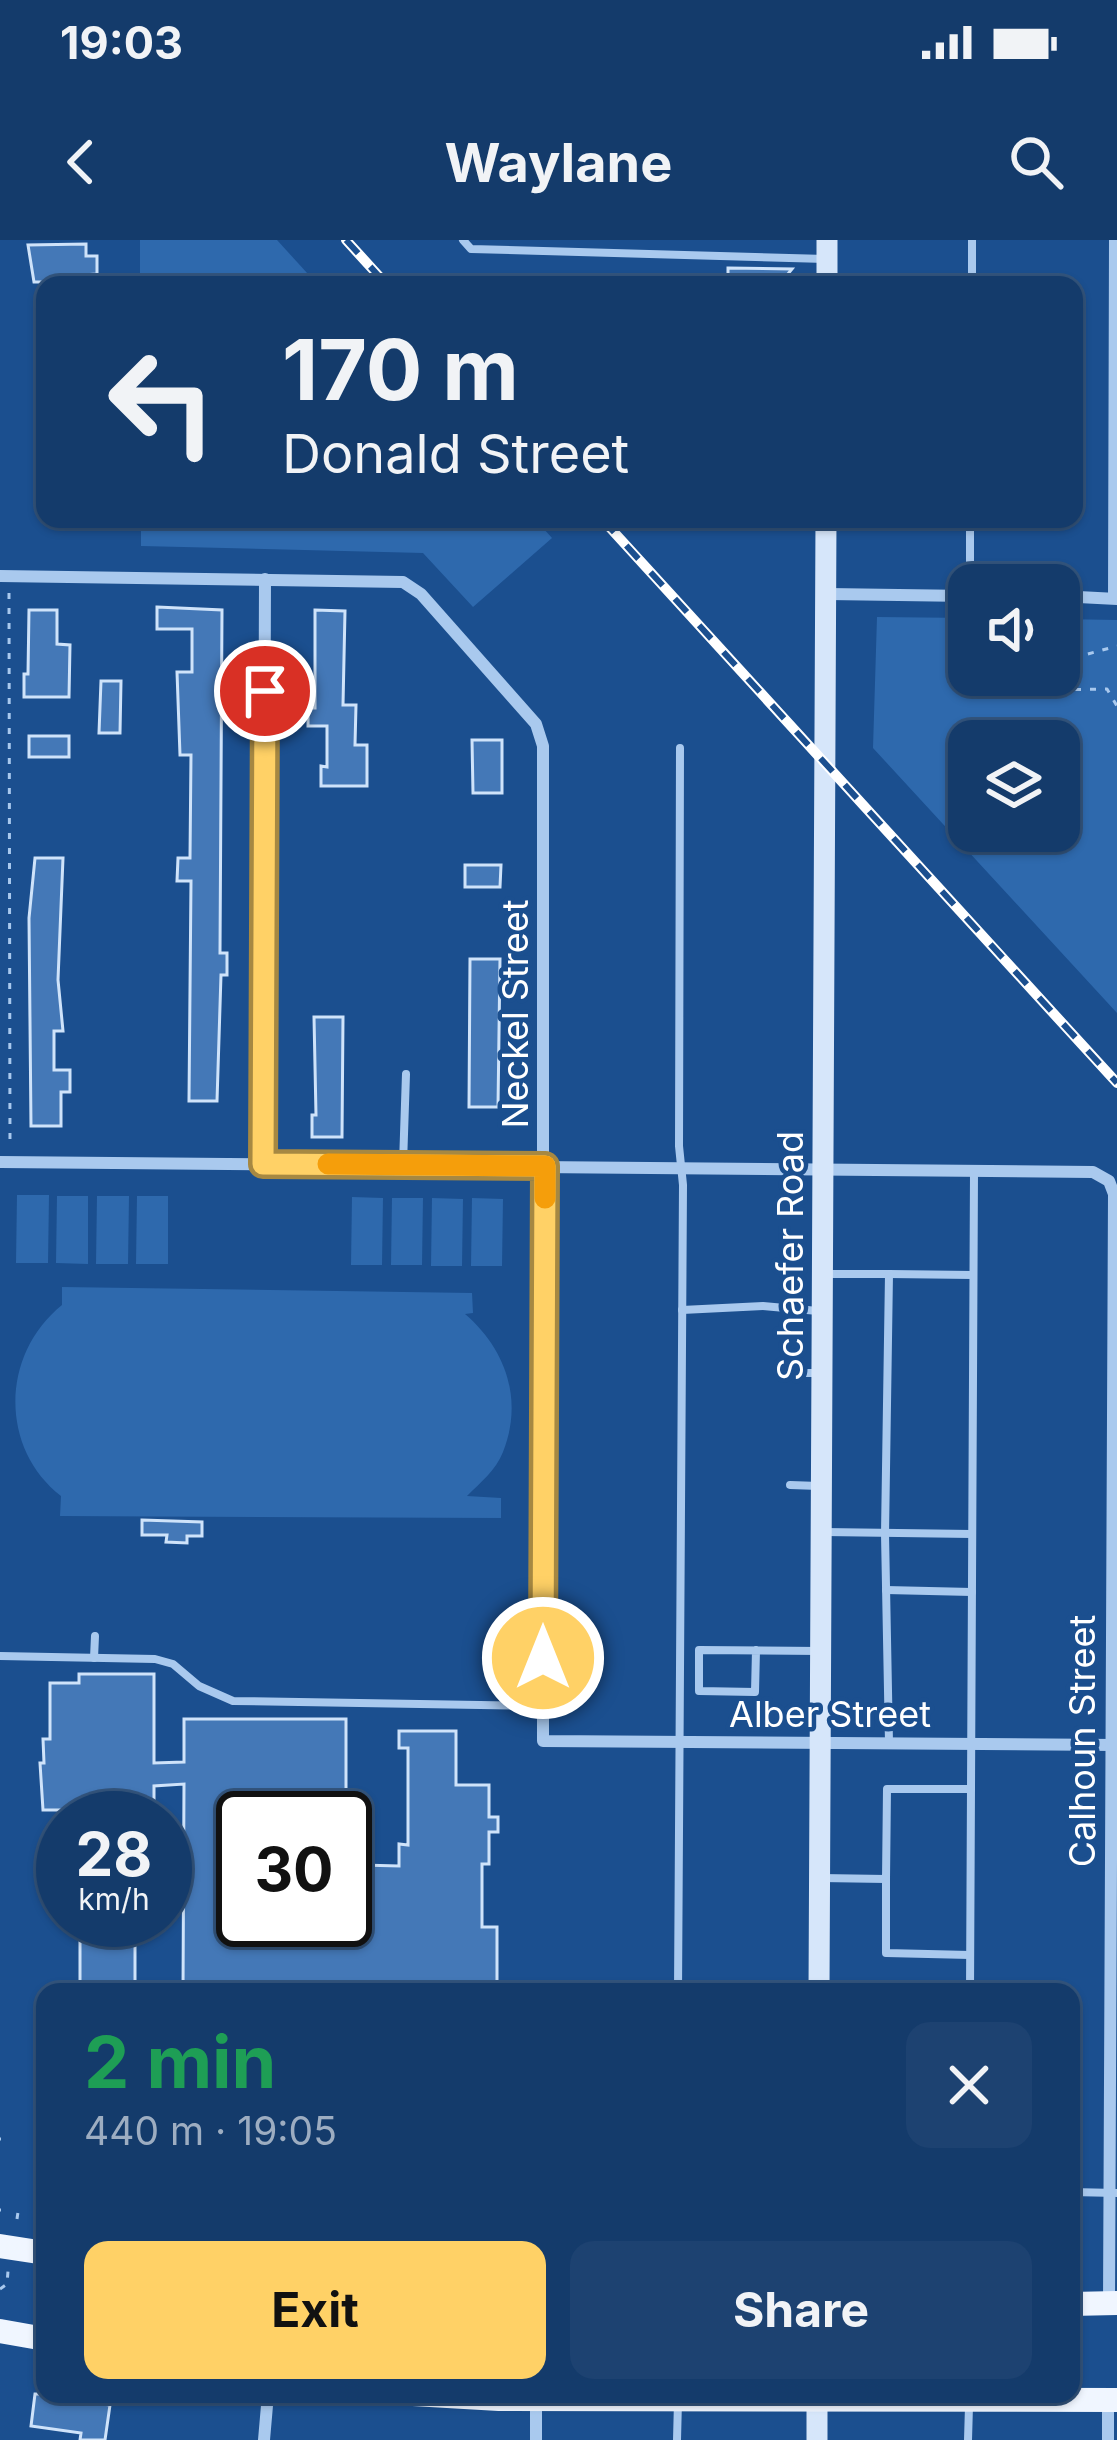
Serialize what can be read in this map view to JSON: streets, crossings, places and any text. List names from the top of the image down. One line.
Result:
{"streets":{"main road":["Schaefer Road"],"street":["Neckel Street","Alber Street","Calhoun Street"]},"crossings":[["Neckel Street","Alber Street"],["Schaefer Road","Alber Street"],["Alber Street","Calhoun Street"]],"page":{"status":"19:03","header":"Waylane","turn":["170 m","Donald Street"],"speed":"28 km/h","limit":"30","heading":["2 min","440 m · 19:05"],"buttons":["Exit","Share"]}}
